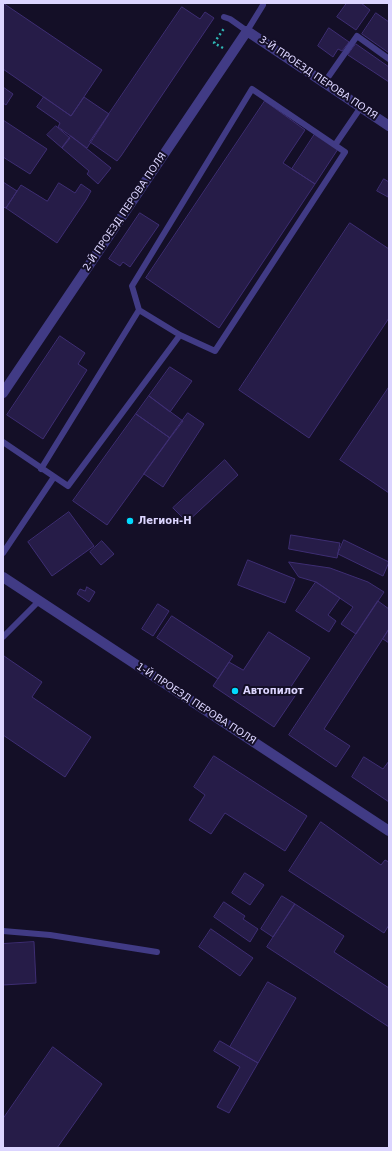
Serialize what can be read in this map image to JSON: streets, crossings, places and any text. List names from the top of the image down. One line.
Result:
{"streets":{"street":["3-Й ПРОЕЗД ПЕРОВА ПОЛЯ","2-Й ПРОЕЗД ПЕРОВА ПОЛЯ","1-Й ПРОЕЗД ПЕРОВА ПОЛЯ"]},"crossings":[["3-Й ПРОЕЗД ПЕРОВА ПОЛЯ","2-Й ПРОЕЗД ПЕРОВА ПОЛЯ"]],"places":["Легион-Н","Автопилот"]}
